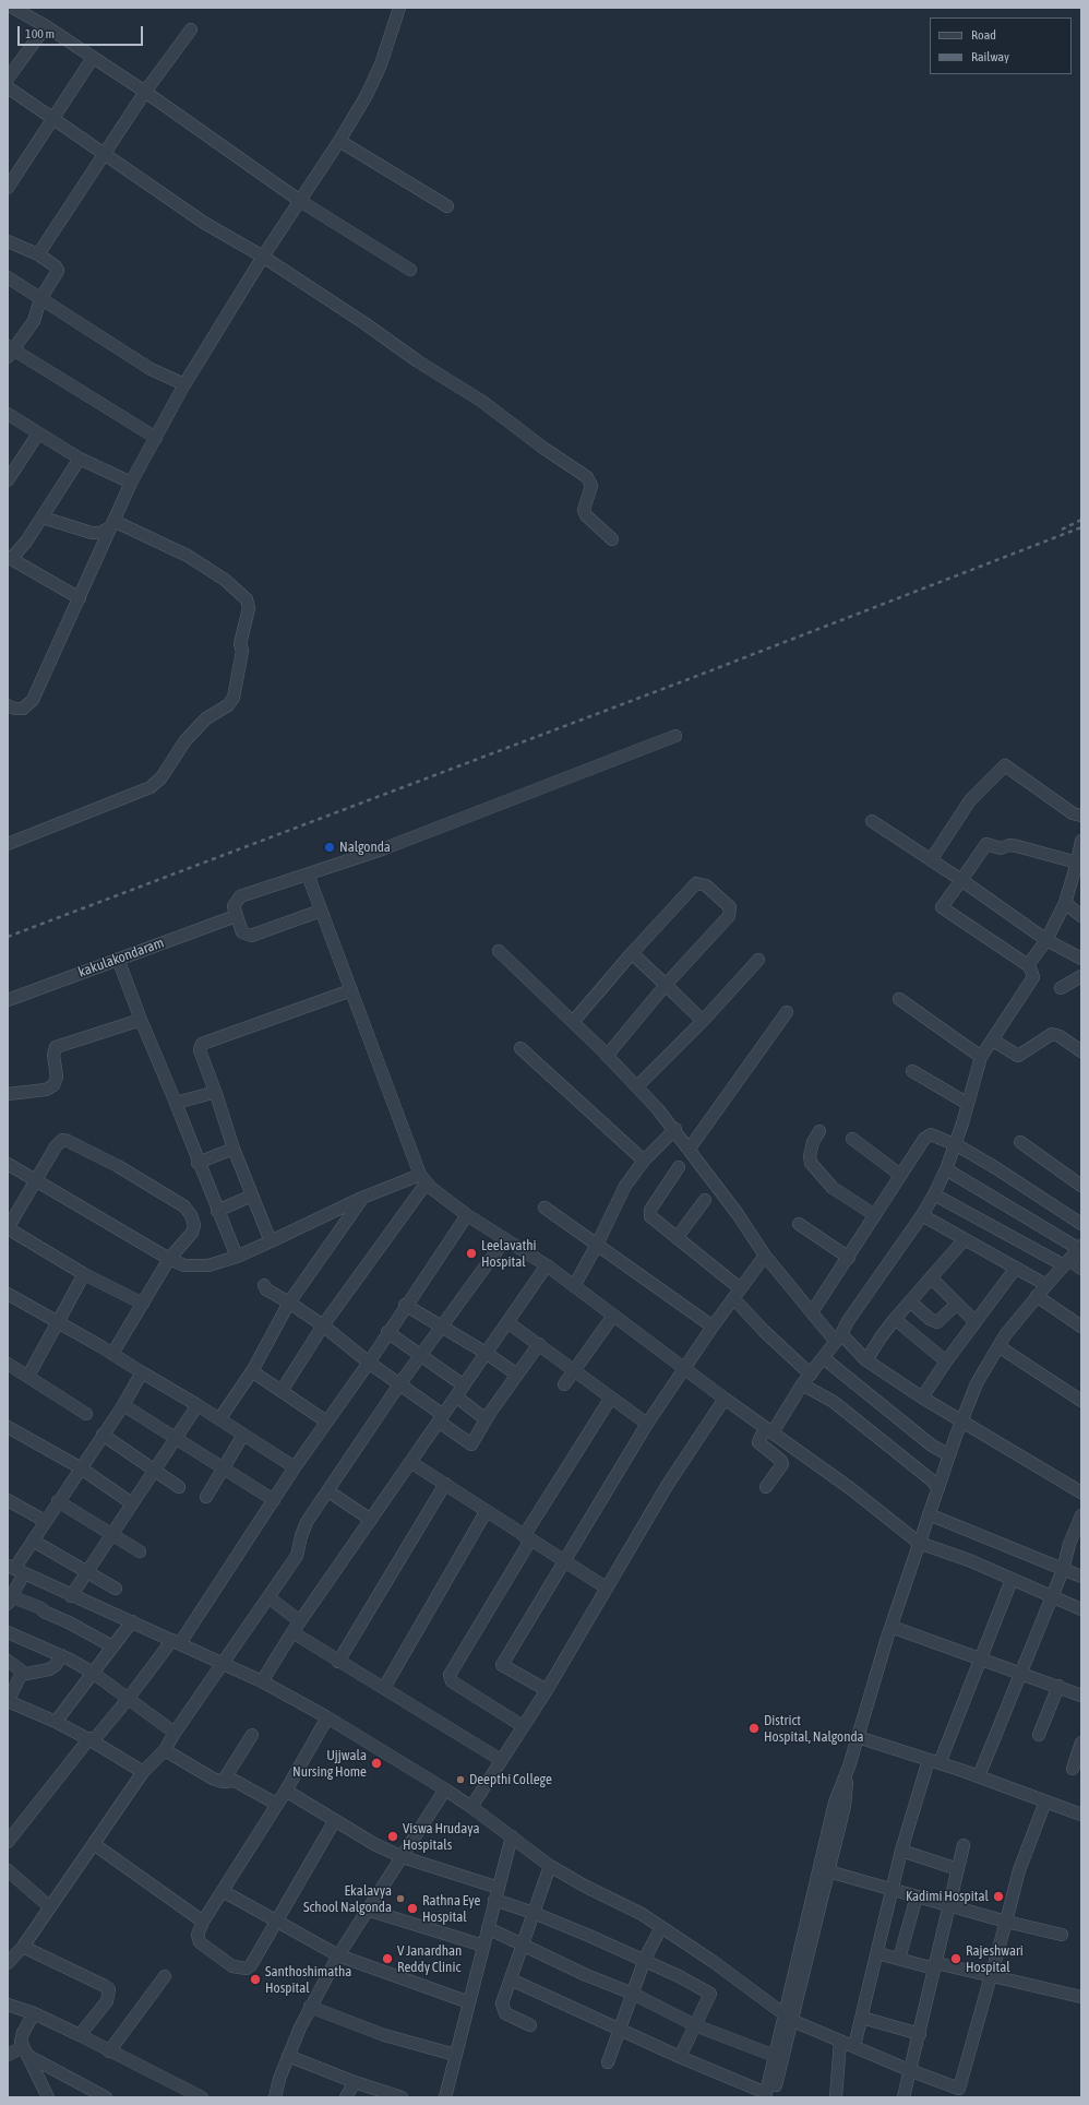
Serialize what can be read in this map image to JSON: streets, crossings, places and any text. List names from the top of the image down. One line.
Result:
{"streets":{"street":["kakulakondaram"]},"places":["Nalgonda","Leelavathi Hospital","District Hospital, Nalgonda","Ujjwala Nursing Home","Deepthi College","Viswa Hrudaya Hospitals","Kadimi Hospital","Ekalavya School Nalgonda","Rathna Eye Hospital","V Janardhan Reddy Clinic","Rajeshwari Hospital","Santhoshimatha Hospital"],"legend":["Road","Railway"],"scale_bar":"100 m"}
